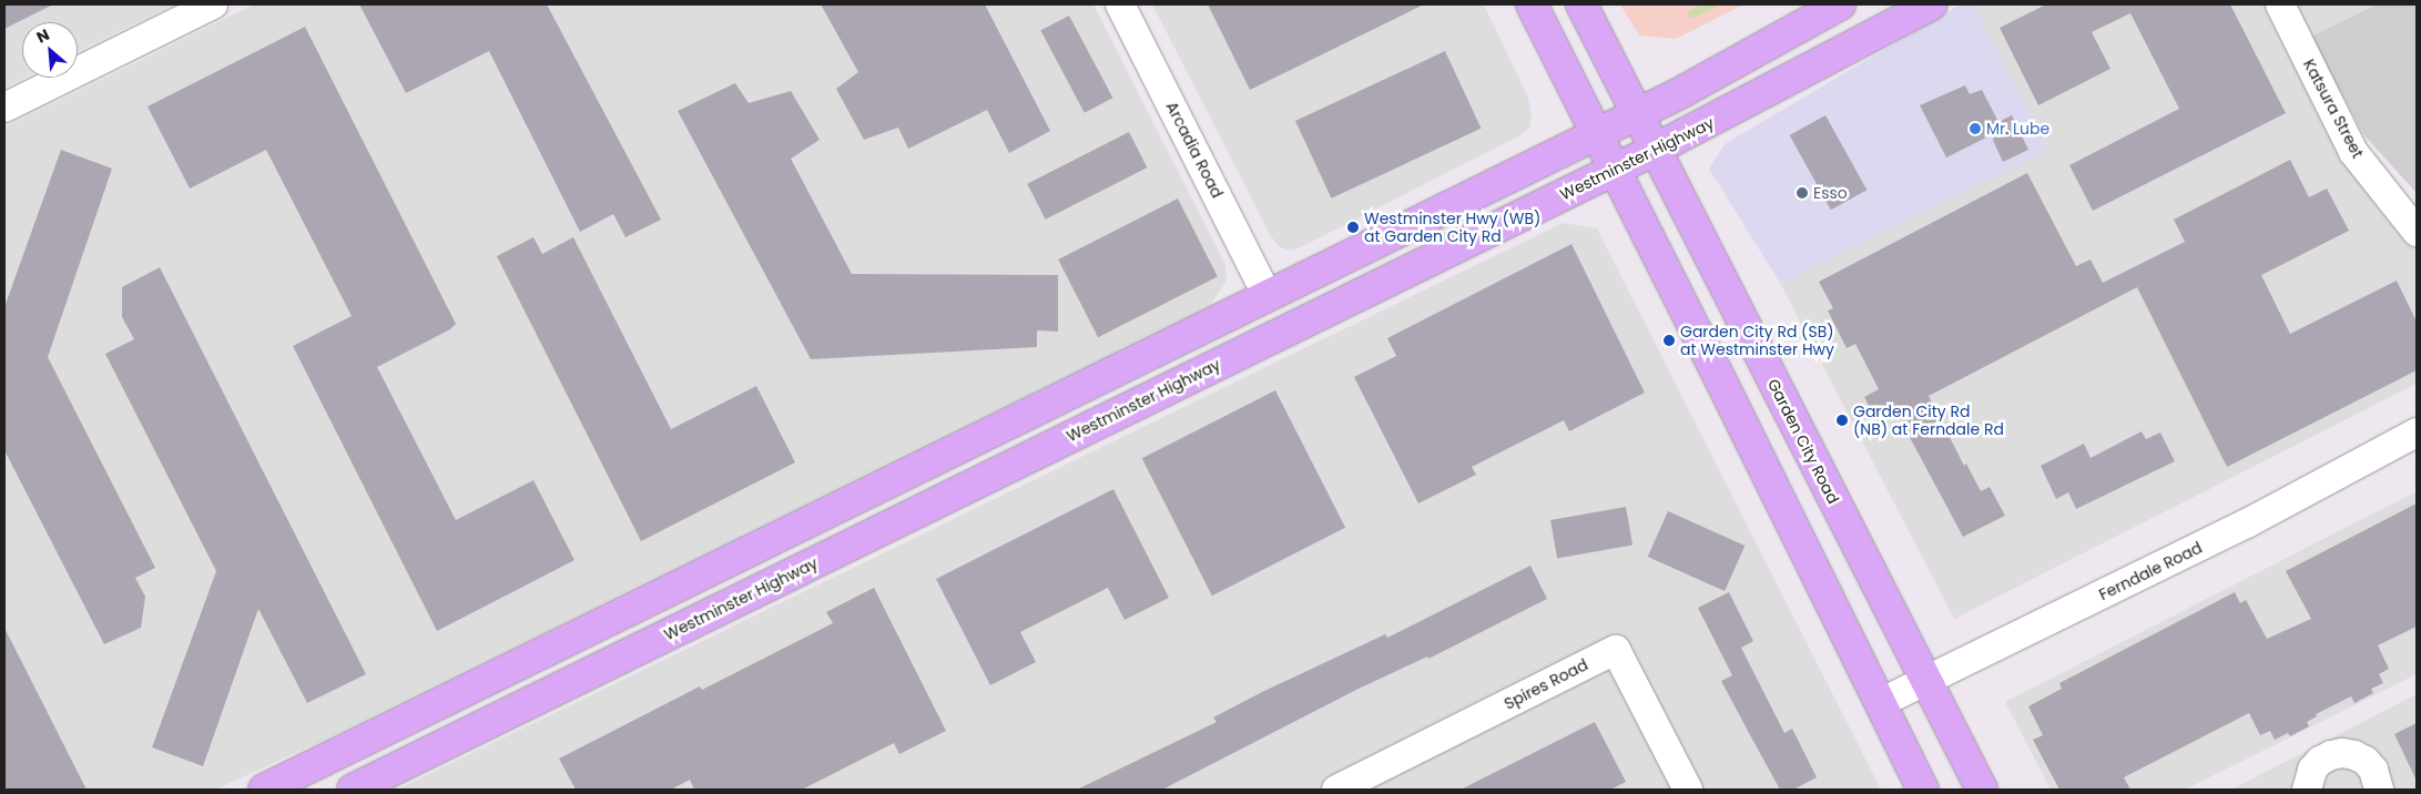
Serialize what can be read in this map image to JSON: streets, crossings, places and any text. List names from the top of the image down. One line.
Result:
{"streets":{"main road":["Westminster Highway","Garden City Road"],"street":["Katsura Street","Arcadia Road","Ferndale Road","Spires Road"]},"crossings":[["Westminster Highway","Garden City Road"],["Garden City Road","Ferndale Road"]],"places":["Mr. Lube","Esso","Westminster Hwy (WB) at Garden City Rd","Garden City Rd (SB) at Westminster Hwy","Garden City Rd (NB) at Ferndale Rd"],"north":"top left"}
